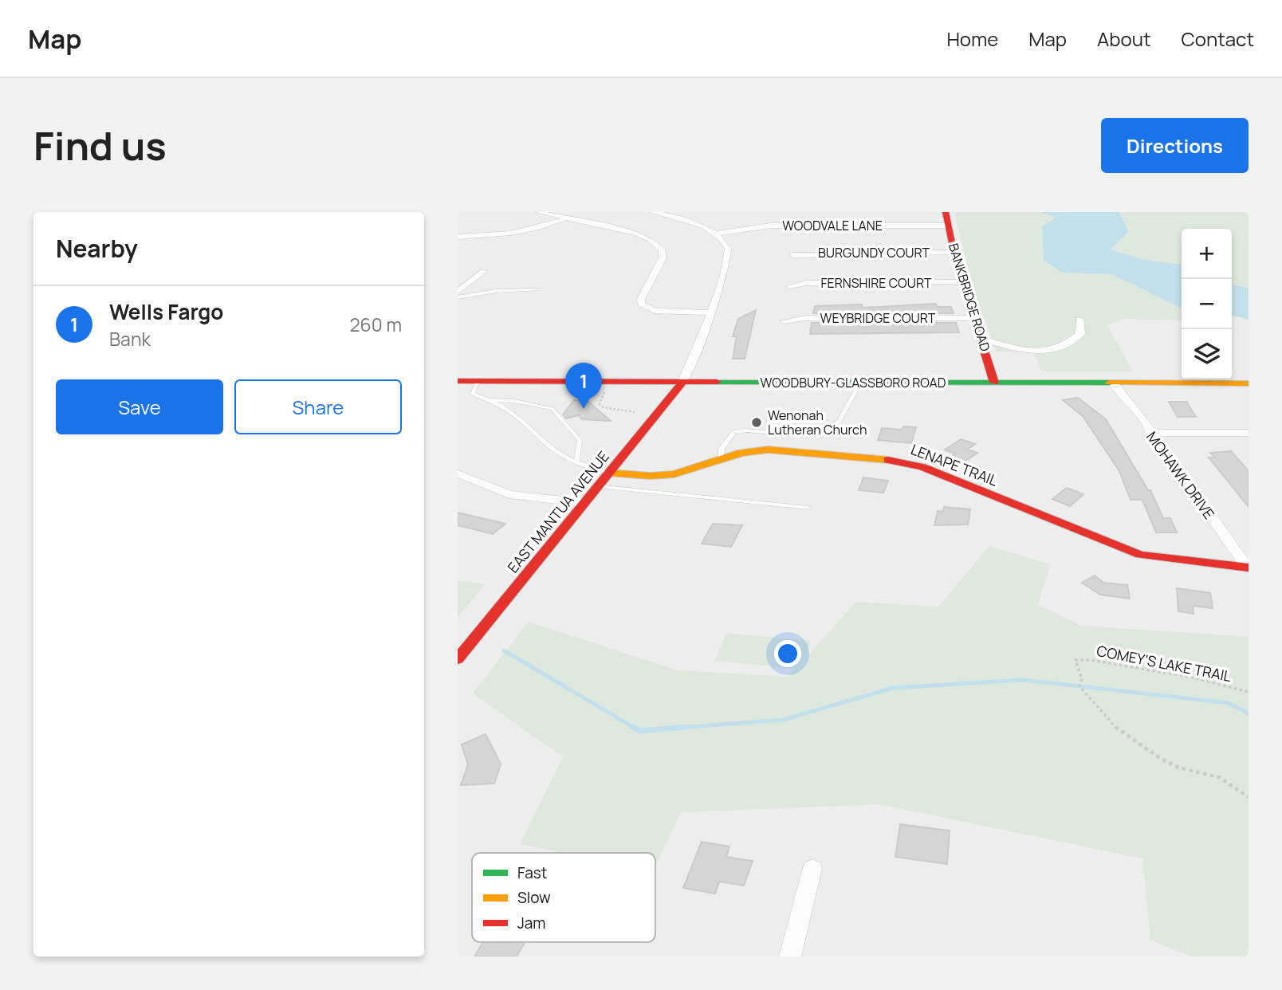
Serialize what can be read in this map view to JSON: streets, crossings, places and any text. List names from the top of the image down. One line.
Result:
{"streets":{"street":["WOODVALE LANE","BURGUNDY COURT","FERNSHIRE COURT","BANKBRIDGE ROAD","WEYBRIDGE COURT","WOODBURY-GLASSBORO ROAD","LENAPE TRAIL","MOHAWK DRIVE","EAST MANTUA AVENUE"],"path":["COMEY'S LAKE TRAIL"]},"crossings":[["WOODVALE LANE","BANKBRIDGE ROAD"],["BURGUNDY COURT","BANKBRIDGE ROAD"],["FERNSHIRE COURT","BANKBRIDGE ROAD"],["BANKBRIDGE ROAD","WEYBRIDGE COURT"],["BANKBRIDGE ROAD","WOODBURY-GLASSBORO ROAD"],["WOODBURY-GLASSBORO ROAD","MOHAWK DRIVE"],["WOODBURY-GLASSBORO ROAD","EAST MANTUA AVENUE"],["LENAPE TRAIL","MOHAWK DRIVE"],["LENAPE TRAIL","EAST MANTUA AVENUE"]],"places":["Wenonah Lutheran Church"],"legend":["Fast","Slow","Jam"],"page":{"header":"Map","nav":["Home","Map","About","Contact"],"buttons":["Directions",["Save","Share"]],"title":"Find us","heading":"Nearby","map_buttons":["+","−"],"list":[{"mark":"1","name":"Wells Fargo","note":"Bank","value":"260 m"}],"pins":"1"}}
